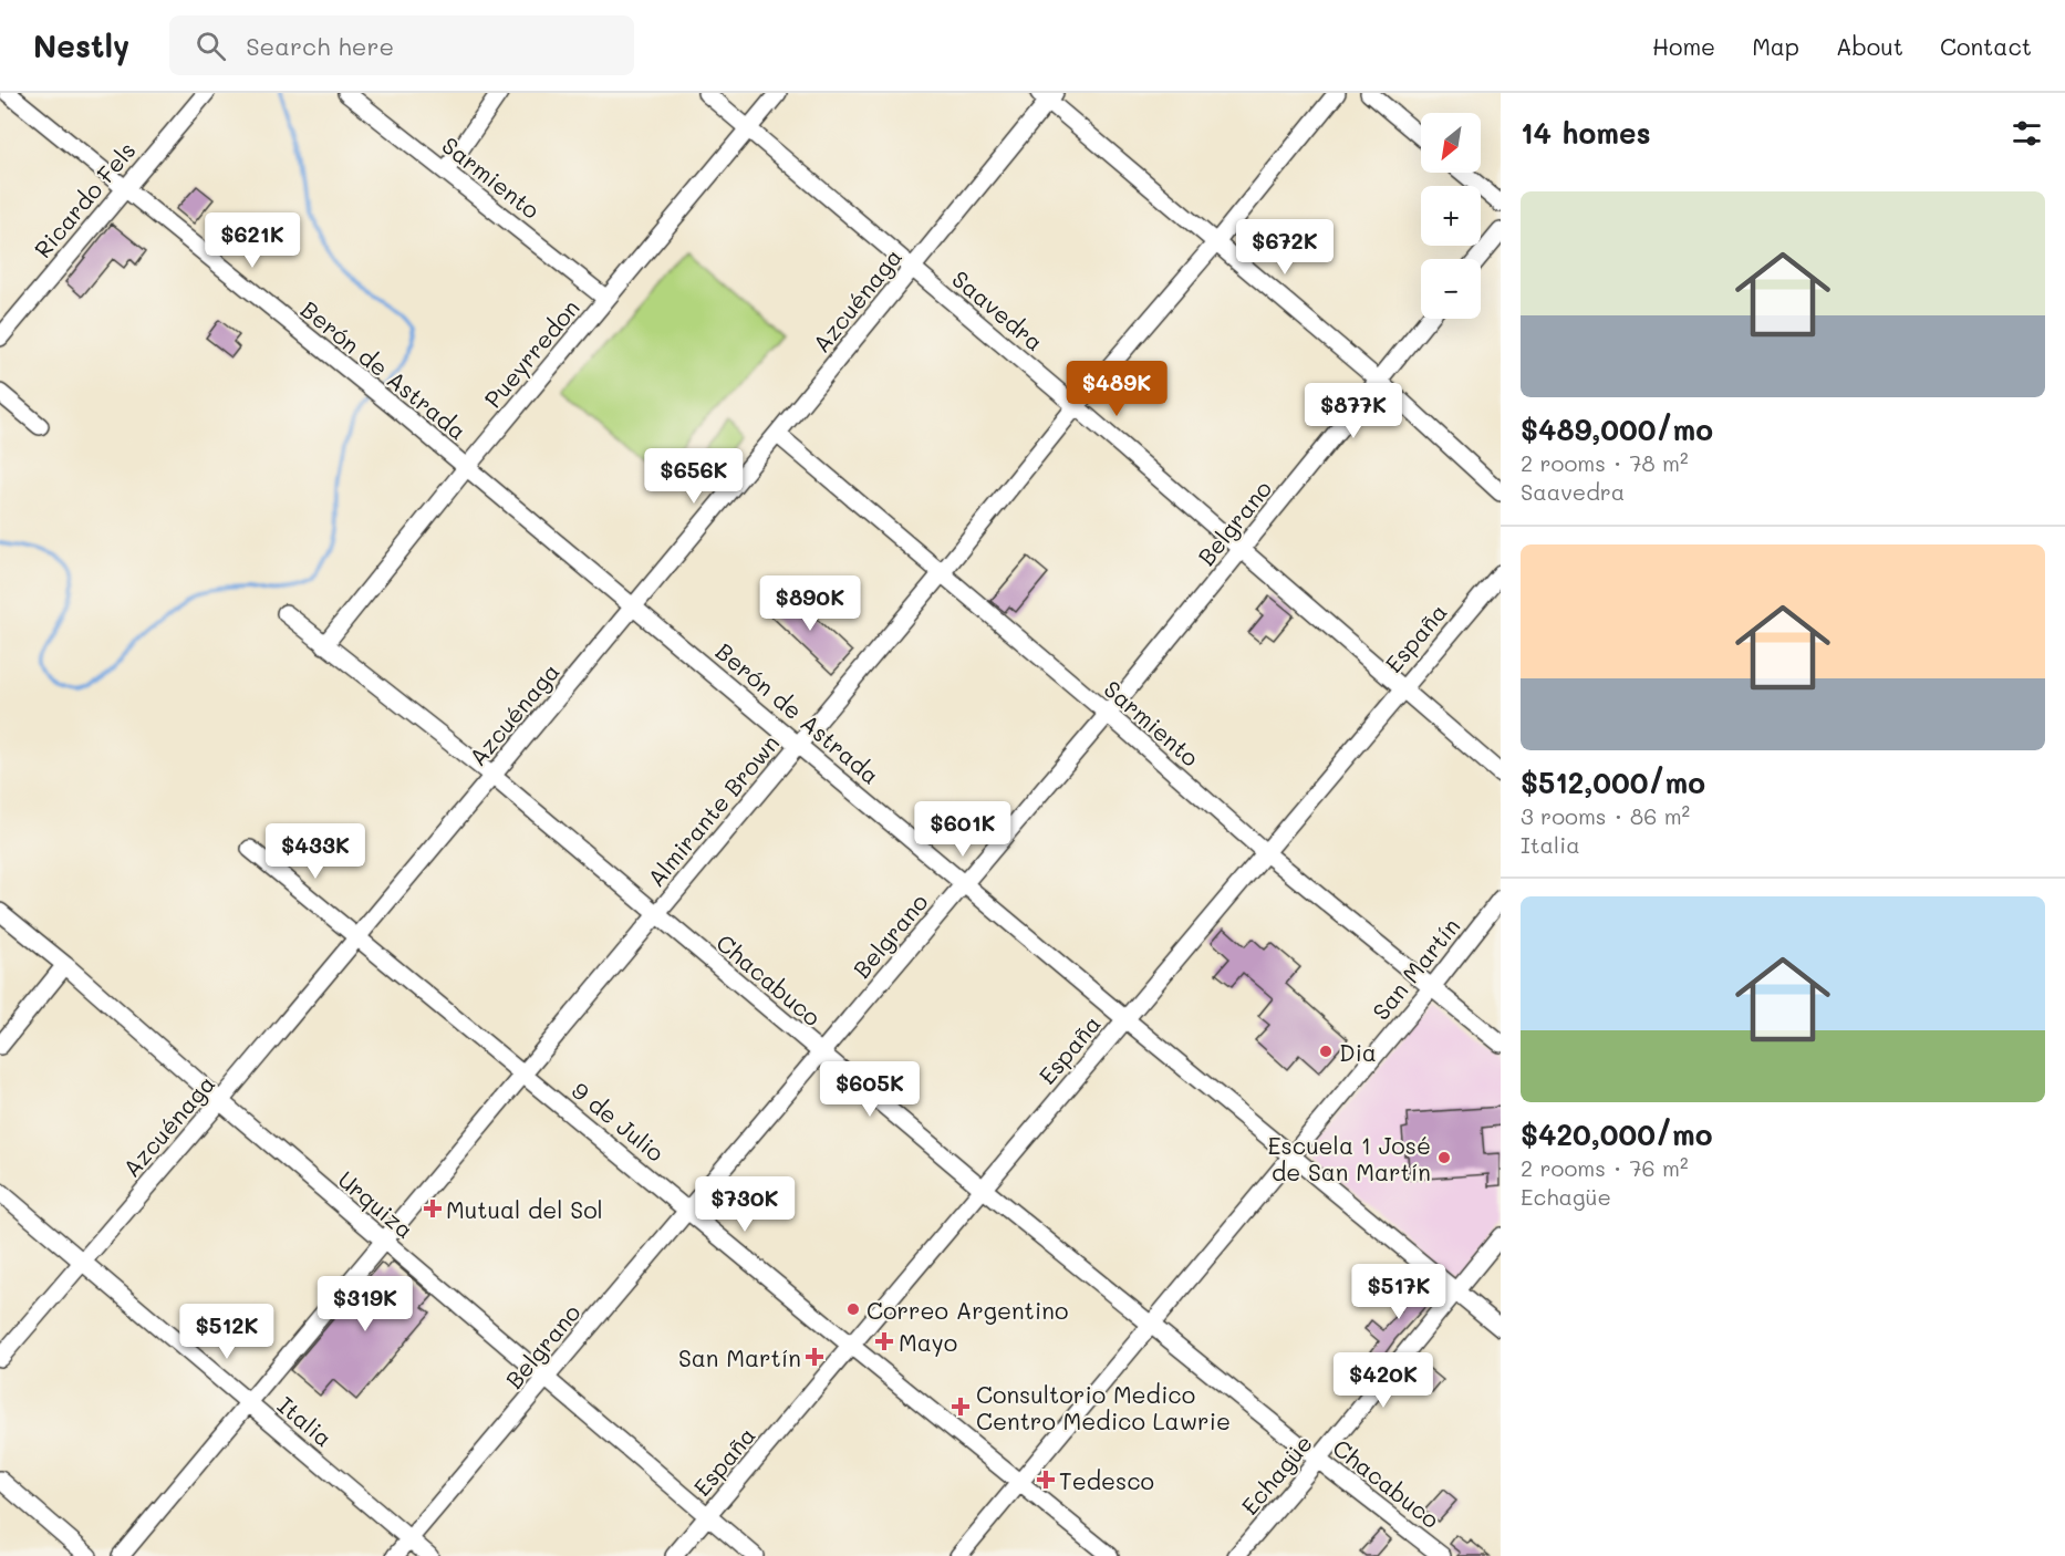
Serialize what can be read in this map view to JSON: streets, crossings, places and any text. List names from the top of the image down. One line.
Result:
{"streets":{"street":["Sarmiento","Ricardo Fels","Azcuénaga","Saavedra","Pueyrredon","Berón de Astrada","Belgrano","España","Almirante Brown","San Martín","Chacabuco","9 de Julio","Urquiza","Italia","Echagüe"]},"crossings":[["Sarmiento","Azcuénaga"],["Sarmiento","Pueyrredon"],["Sarmiento","Belgrano"],["Sarmiento","España"],["Sarmiento","Almirante Brown"],["Sarmiento","San Martín"],["Ricardo Fels","Berón de Astrada"],["Azcuénaga","Saavedra"],["Azcuénaga","Berón de Astrada"],["Azcuénaga","Chacabuco"],["Azcuénaga","9 de Julio"],["Azcuénaga","Urquiza"],["Azcuénaga","Italia"],["Saavedra","Pueyrredon"],["Saavedra","Belgrano"],["Saavedra","España"],["Saavedra","Almirante Brown"],["Pueyrredon","Berón de Astrada"],["Pueyrredon","Chacabuco"],["Berón de Astrada","Belgrano"],["Berón de Astrada","España"],["Berón de Astrada","Almirante Brown"],["Berón de Astrada","San Martín"],["Berón de Astrada","Echagüe"],["Belgrano","Chacabuco"],["Belgrano","9 de Julio"],["Belgrano","Urquiza"],["Belgrano","Italia"],["España","Chacabuco"],["España","9 de Julio"],["España","Urquiza"],["Almirante Brown","Chacabuco"],["Almirante Brown","9 de Julio"],["Almirante Brown","Urquiza"],["Almirante Brown","Italia"],["San Martín","Chacabuco"],["San Martín","9 de Julio"],["Chacabuco","Echagüe"]],"places":{"other":["Dia","Escuela 1 José de San Martín","Correo Argentino"],"health":["Mutual del Sol","Mayo","San Martín","Consultorio Medico Centro Medico Lawrie","Tedesco"]},"north":"bottom left","page":{"header":"Nestly","search":"Search here","nav":["Home","Map","About","Contact"],"heading":"14 homes","map_buttons":["+","−"],"list":[{"name":"$489,000/mo","note":"2 rooms · 78 m² · Saavedra"},{"name":"$512,000/mo","note":"3 rooms · 86 m² · Italia"},{"name":"$420,000/mo","note":"2 rooms · 76 m² · Echagüe"}],"price":["$621K","$672K","$489K","$877K","$656K","$890K","$601K","$433K","$605K","$730K","$517K","$319K","$512K","$420K"]}}
